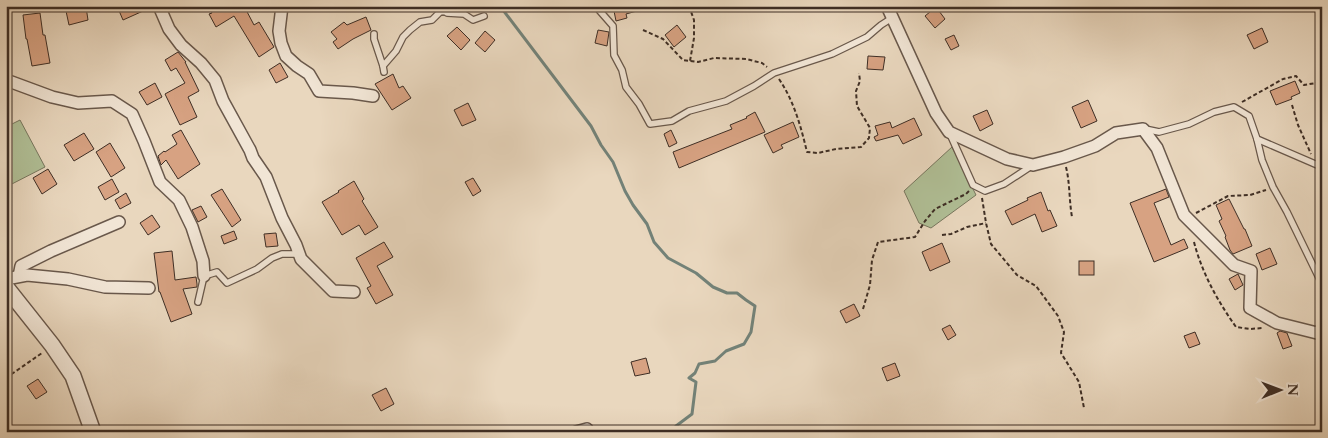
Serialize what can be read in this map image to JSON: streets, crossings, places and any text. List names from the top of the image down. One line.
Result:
{"north":"right"}
